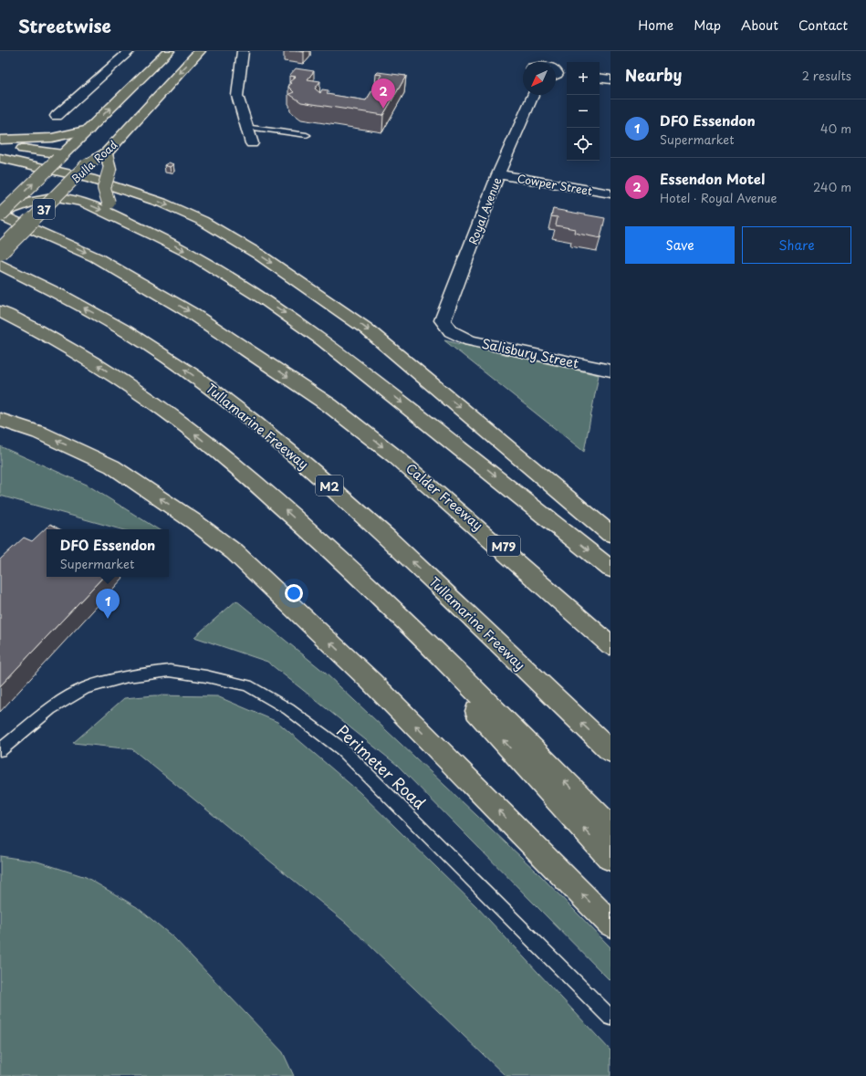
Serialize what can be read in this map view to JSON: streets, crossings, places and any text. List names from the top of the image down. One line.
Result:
{"streets":{"main road":["Bulla Road","37","Tullamarine Freeway","M2","Calder Freeway","M79"],"street":["Cowper Street","Royal Avenue","Salisbury Street"],"lane":["Perimeter Road"]},"crossings":[["Cowper Street","Royal Avenue"],["Royal Avenue","Salisbury Street"]],"north":"bottom left","page":{"header":"Streetwise","nav":["Home","Map","About","Contact"],"heading":["Nearby","2 results"],"map_buttons":["+","−"],"pins":["2","1"],"list":[{"mark":"1","name":"DFO Essendon","note":"Supermarket","value":"40 m"},{"mark":"2","name":"Essendon Motel","note":"Hotel · Royal Avenue","value":"240 m"}],"buttons":["Save","Share"],"popup":["DFO Essendon","Supermarket"]}}
